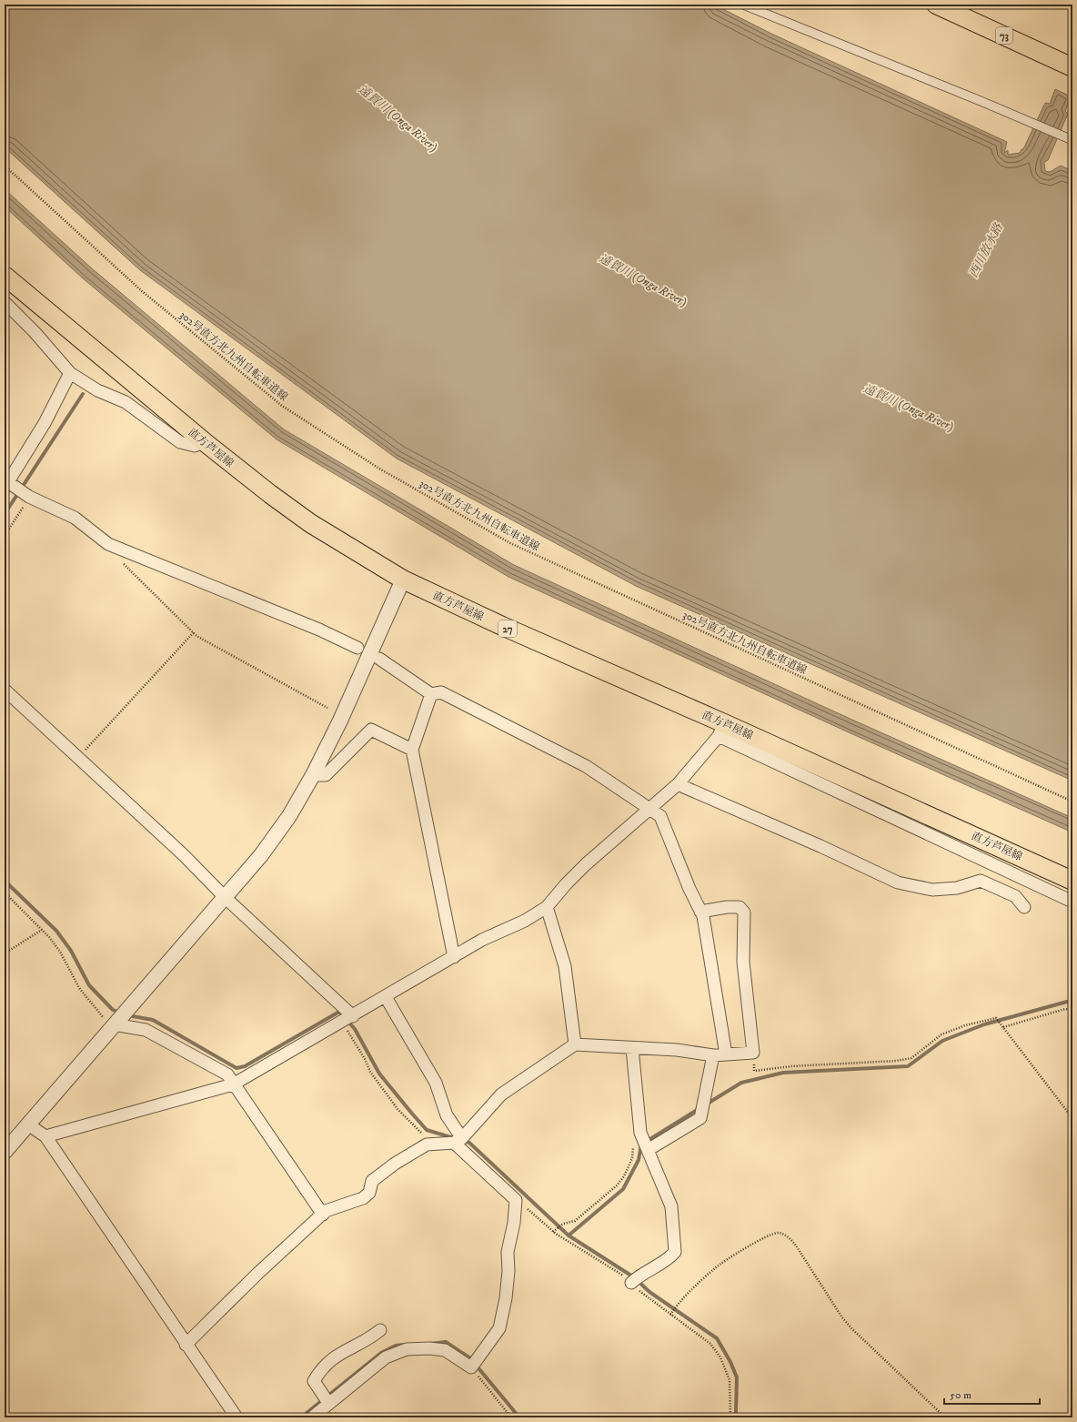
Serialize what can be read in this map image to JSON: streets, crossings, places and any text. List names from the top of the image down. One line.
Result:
{"streets":{"main road":["73","直方芦屋線","27"],"path":["302号直方北九州自転車道線"]},"water":["遠賀川 (Onga River)","西川放水路"],"scale_bar":"50 m"}
